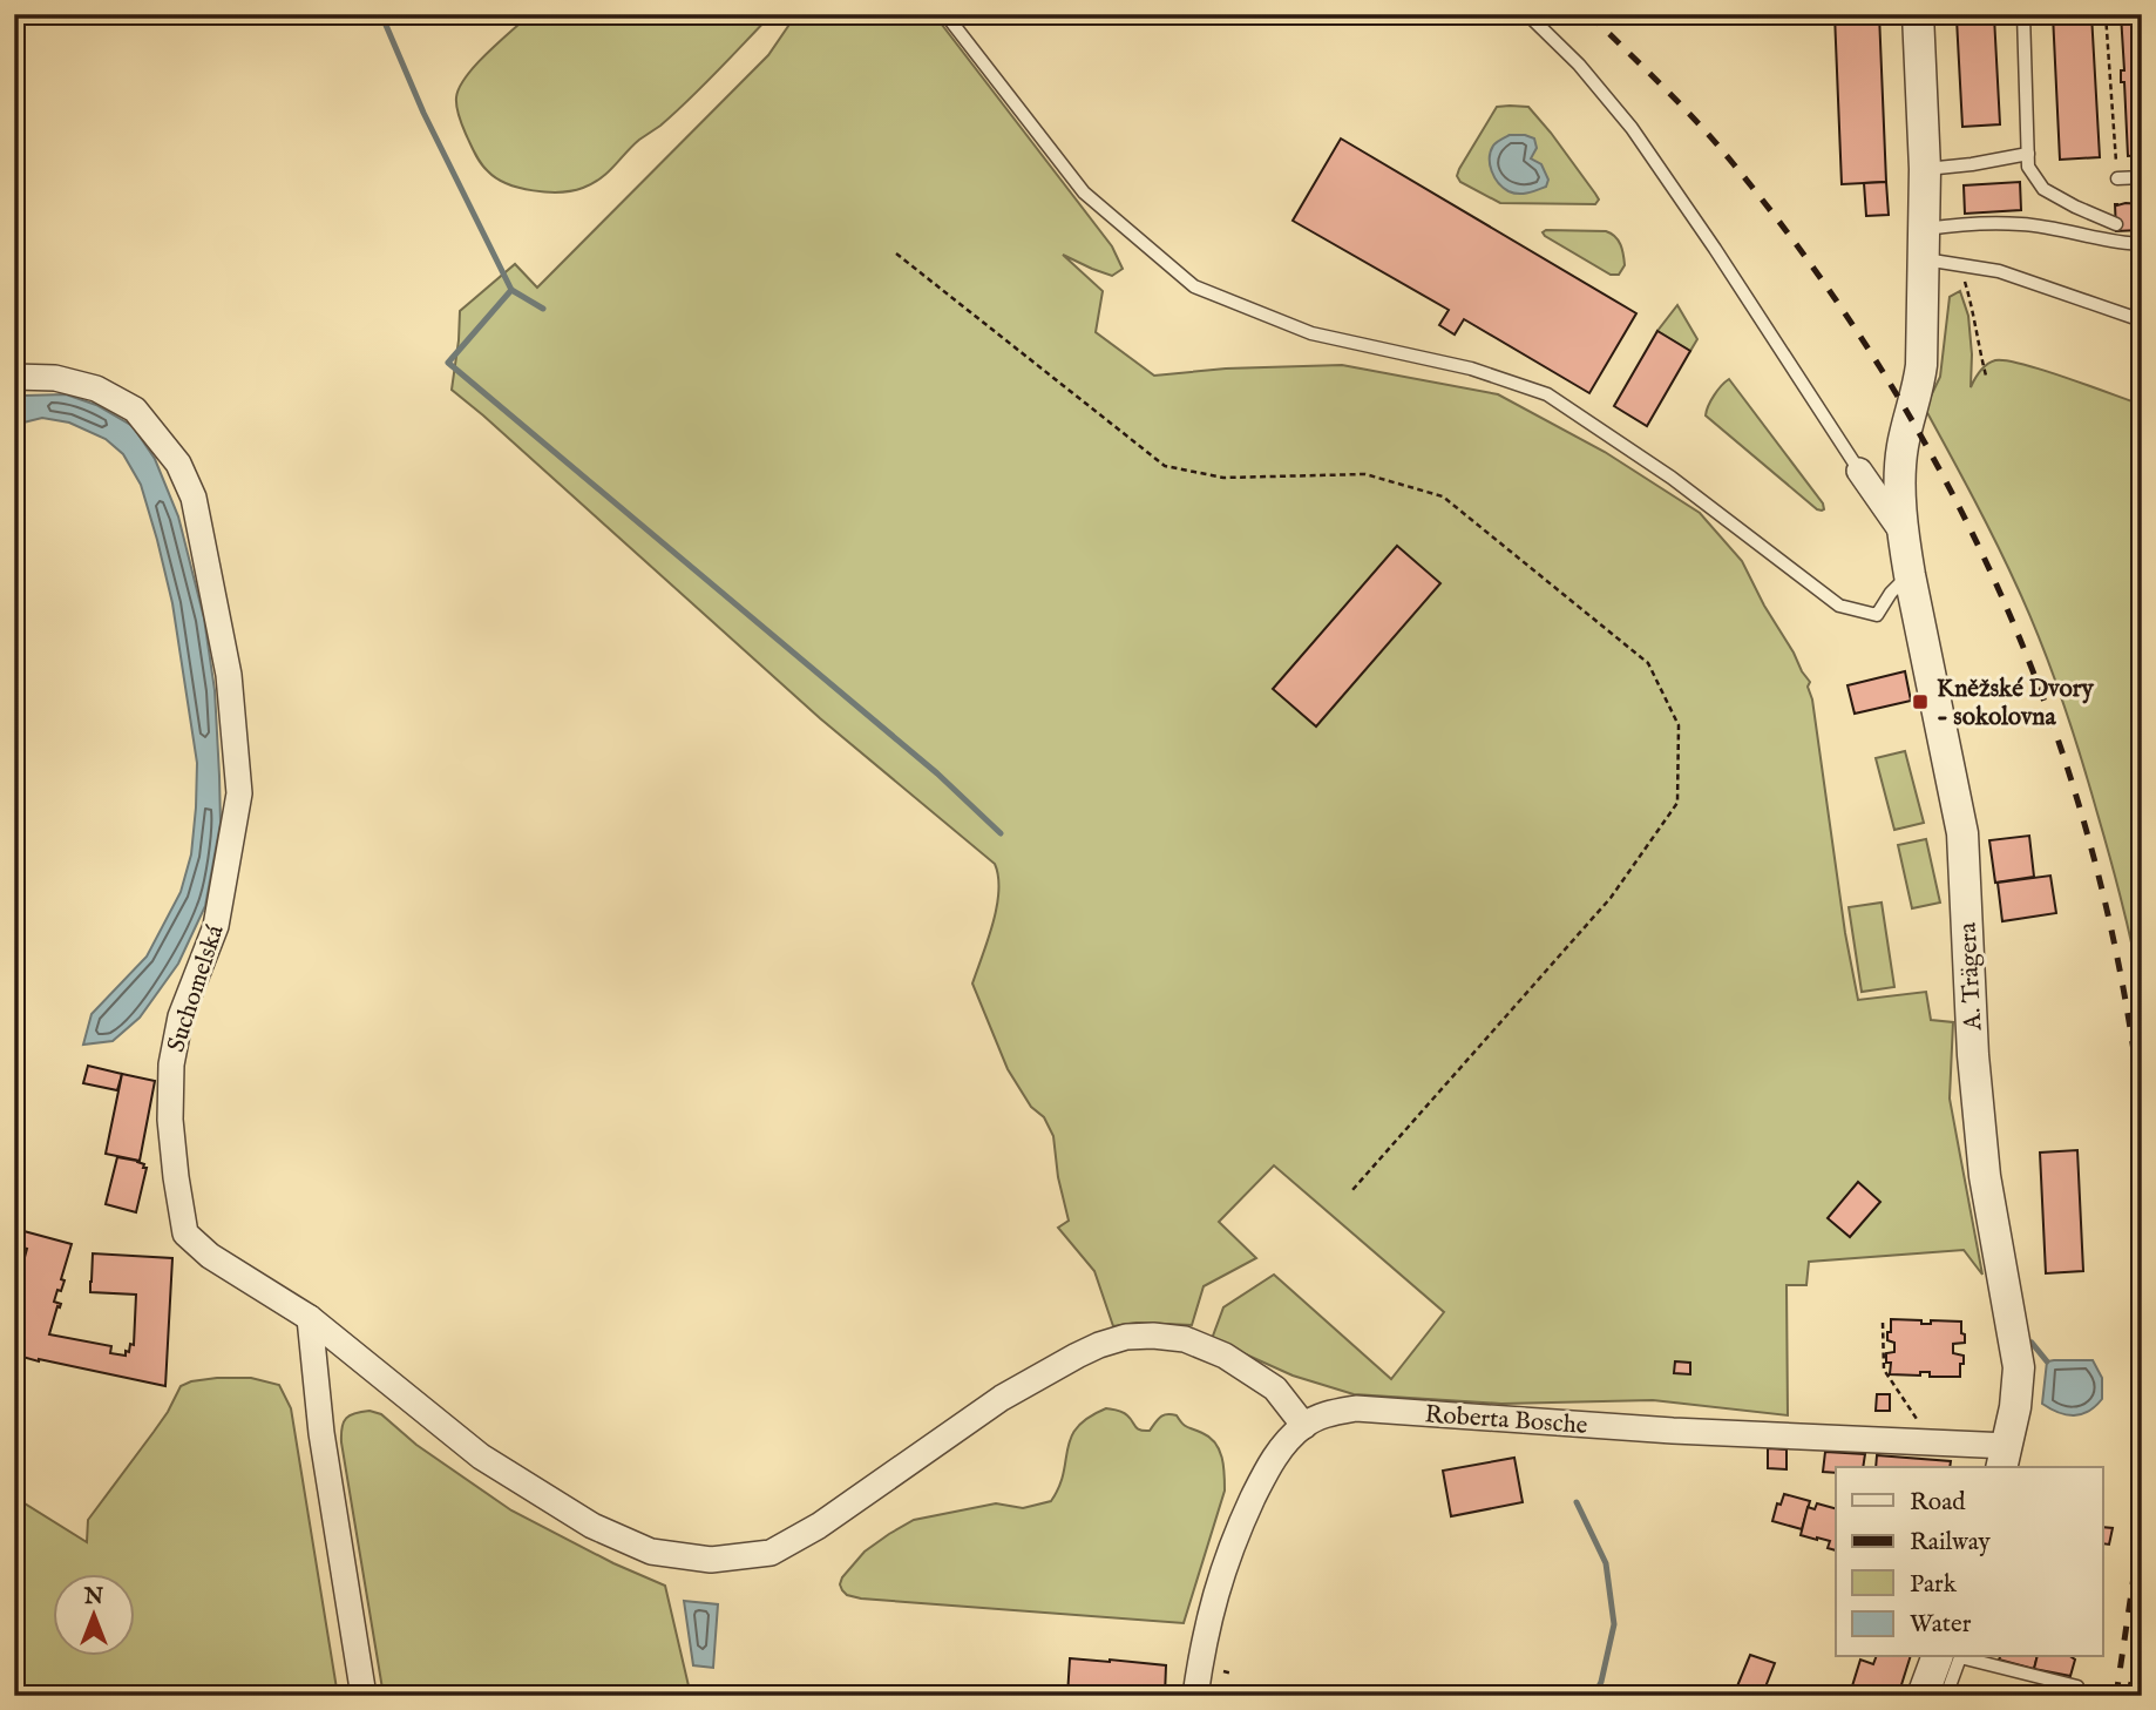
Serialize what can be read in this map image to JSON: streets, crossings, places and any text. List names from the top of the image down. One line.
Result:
{"streets":{"street":["A. Trägera","Suchomelská","Roberta Bosche"]},"crossings":[["A. Trägera","Roberta Bosche"],["Suchomelská","Roberta Bosche"]],"places":{"transit":["Kněžské Dvory - sokolovna"]},"legend":["Road","Railway","Park","Water"],"north":"top"}
